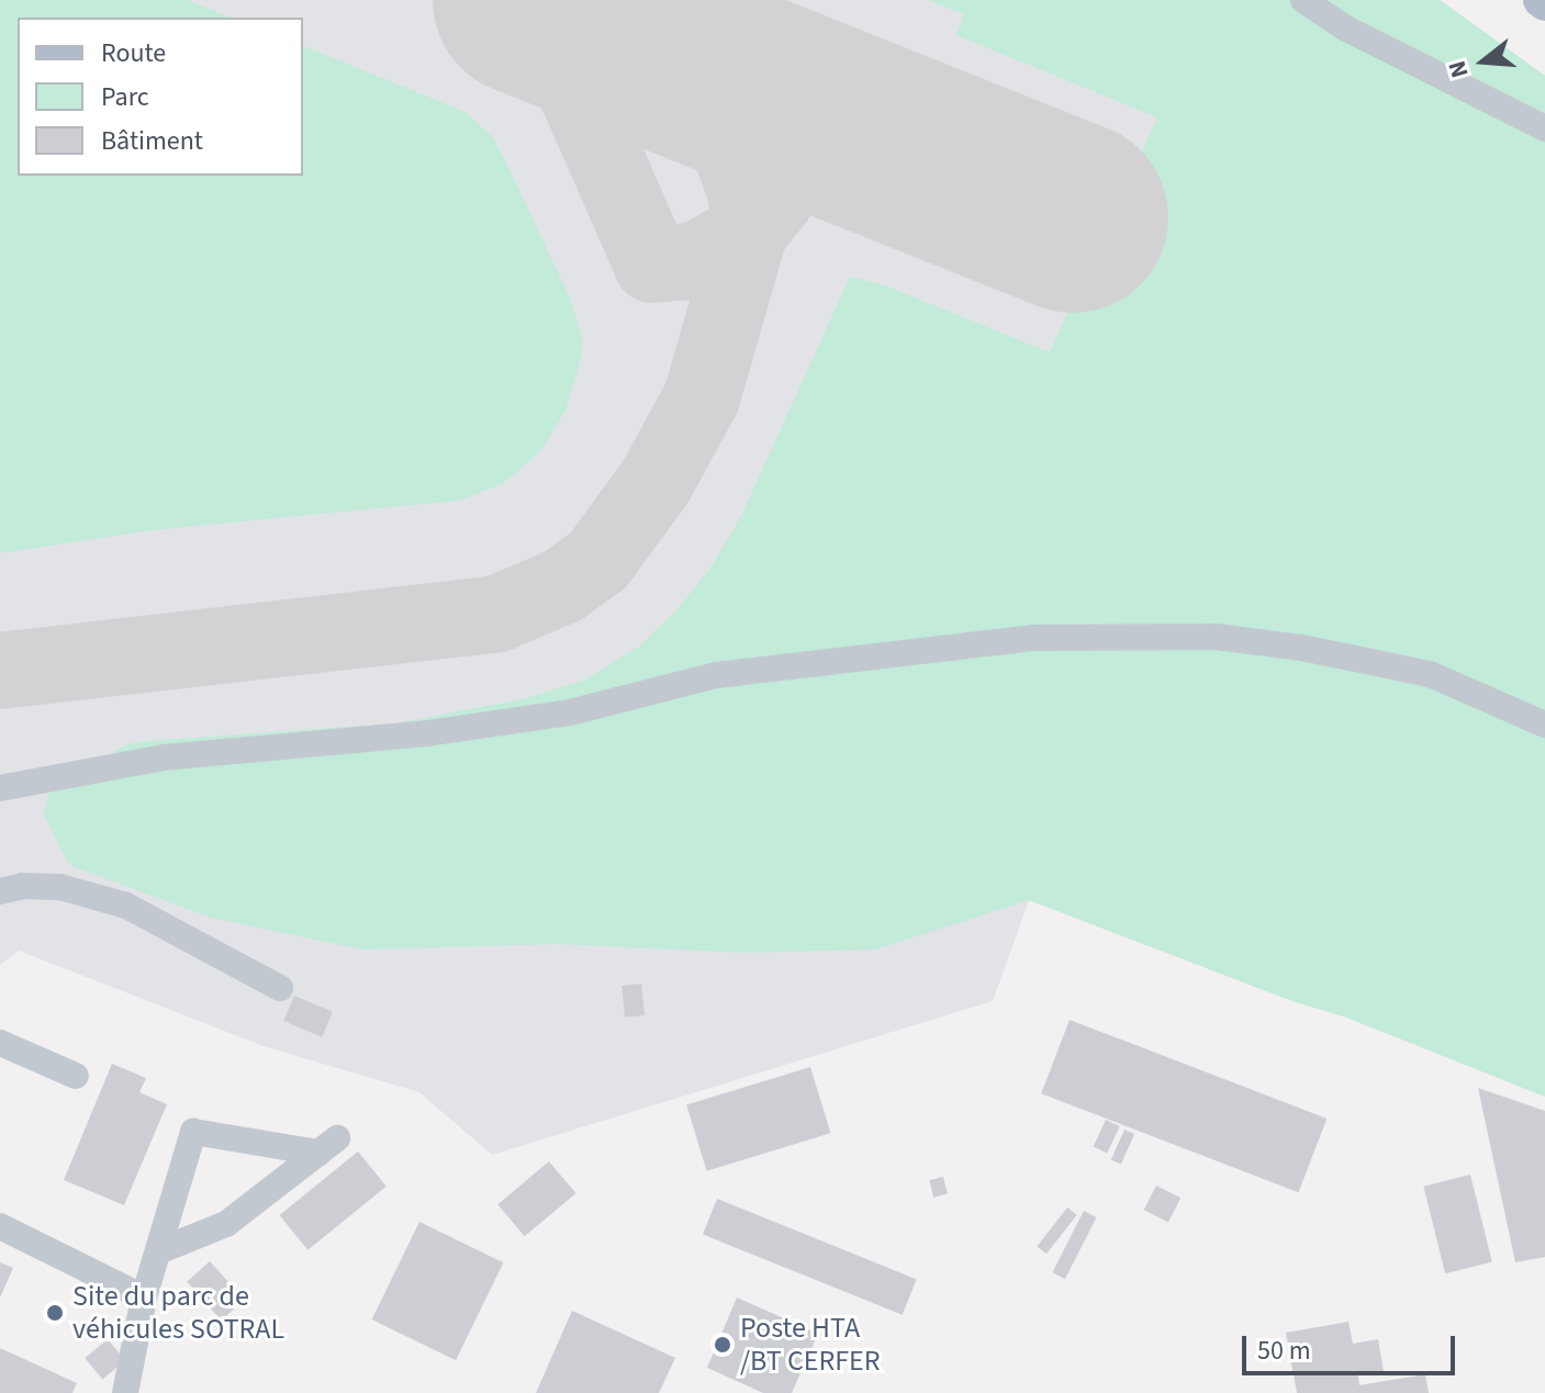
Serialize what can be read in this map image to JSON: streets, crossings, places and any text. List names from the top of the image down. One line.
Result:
{"places":["Site du parc de véhicules SOTRAL","Poste HTA /BT CERFER"],"legend":["Route","Parc","Bâtiment"],"scale_bar":"50 m","north":"left"}
